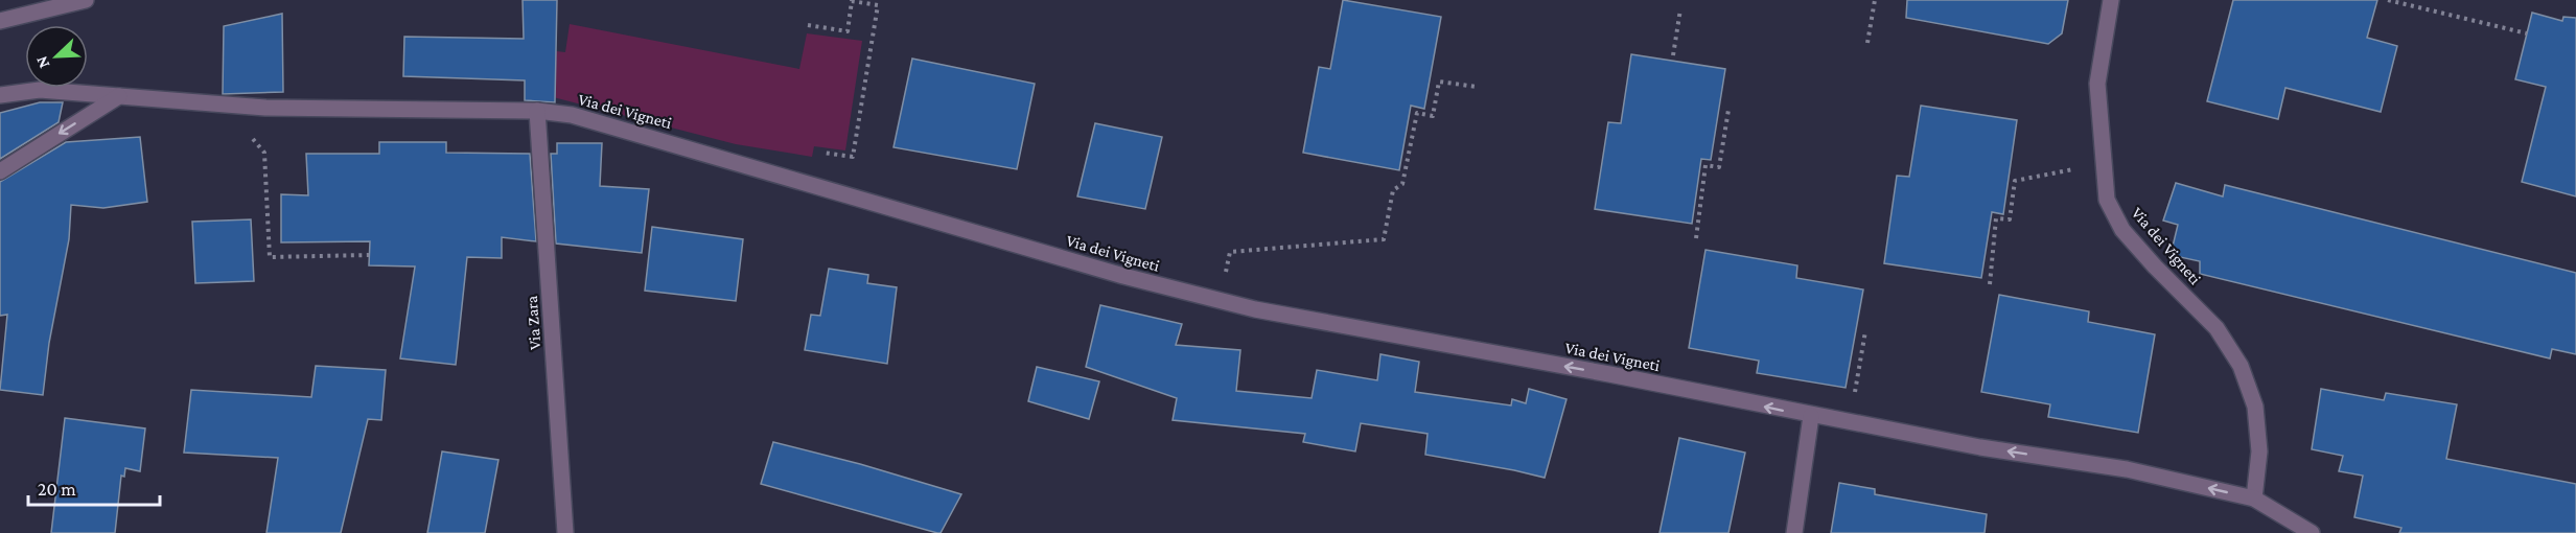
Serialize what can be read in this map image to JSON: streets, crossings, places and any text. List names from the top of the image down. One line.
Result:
{"streets":{"street":["Via dei Vigneti","Via Zara"]},"crossings":[["Via dei Vigneti","Via Zara"]],"scale_bar":"20 m","north":"bottom left"}
